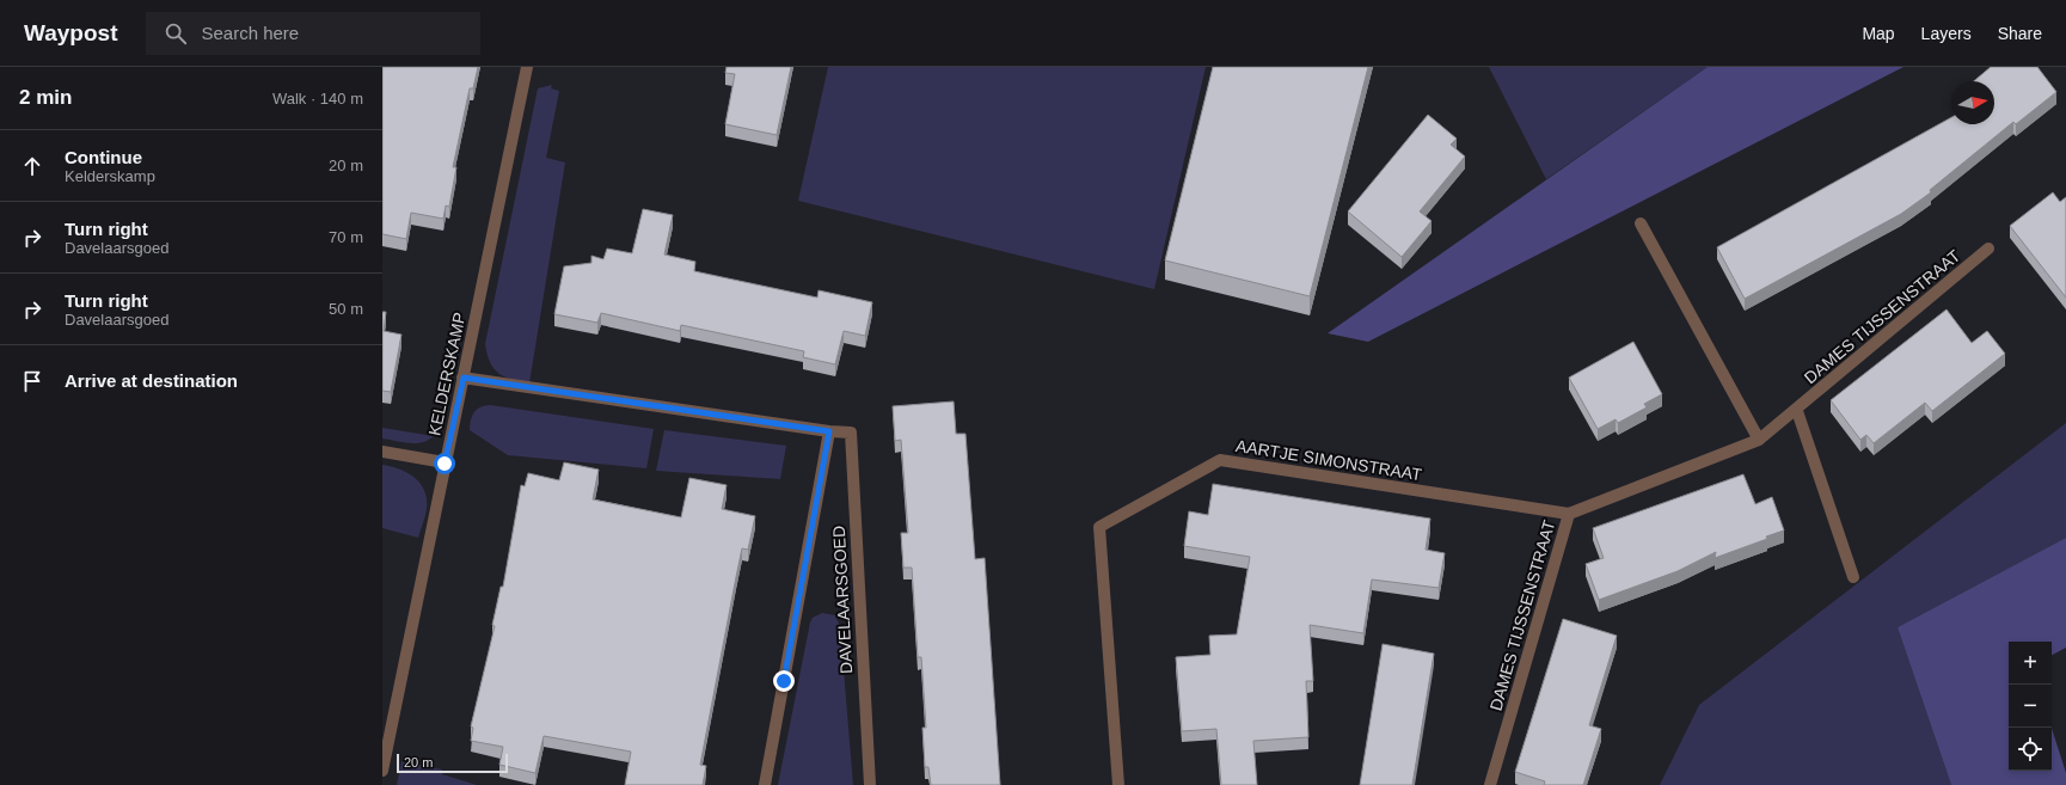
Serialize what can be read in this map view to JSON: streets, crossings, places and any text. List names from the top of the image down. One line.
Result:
{"streets":{"street":["DAMES TIJSSENSTRAAT","KELDERSKAMP","AARTJE SIMONSTRAAT","DAVELAARSGOED"]},"crossings":[["DAMES TIJSSENSTRAAT","AARTJE SIMONSTRAAT"],["KELDERSKAMP","DAVELAARSGOED"]],"scale_bar":"20 m","north":"right","page":{"header":"Waypost","search":"Search here","nav":["Map","Layers","Share"],"heading":["2 min","Walk · 140 m"],"list":[["Continue","Kelderskamp","20 m"],["Turn right","Davelaarsgoed","70 m"],["Turn right","Davelaarsgoed","50 m"],"Arrive at destination"],"map_buttons":["+","−"],"scale":"20 m"}}
